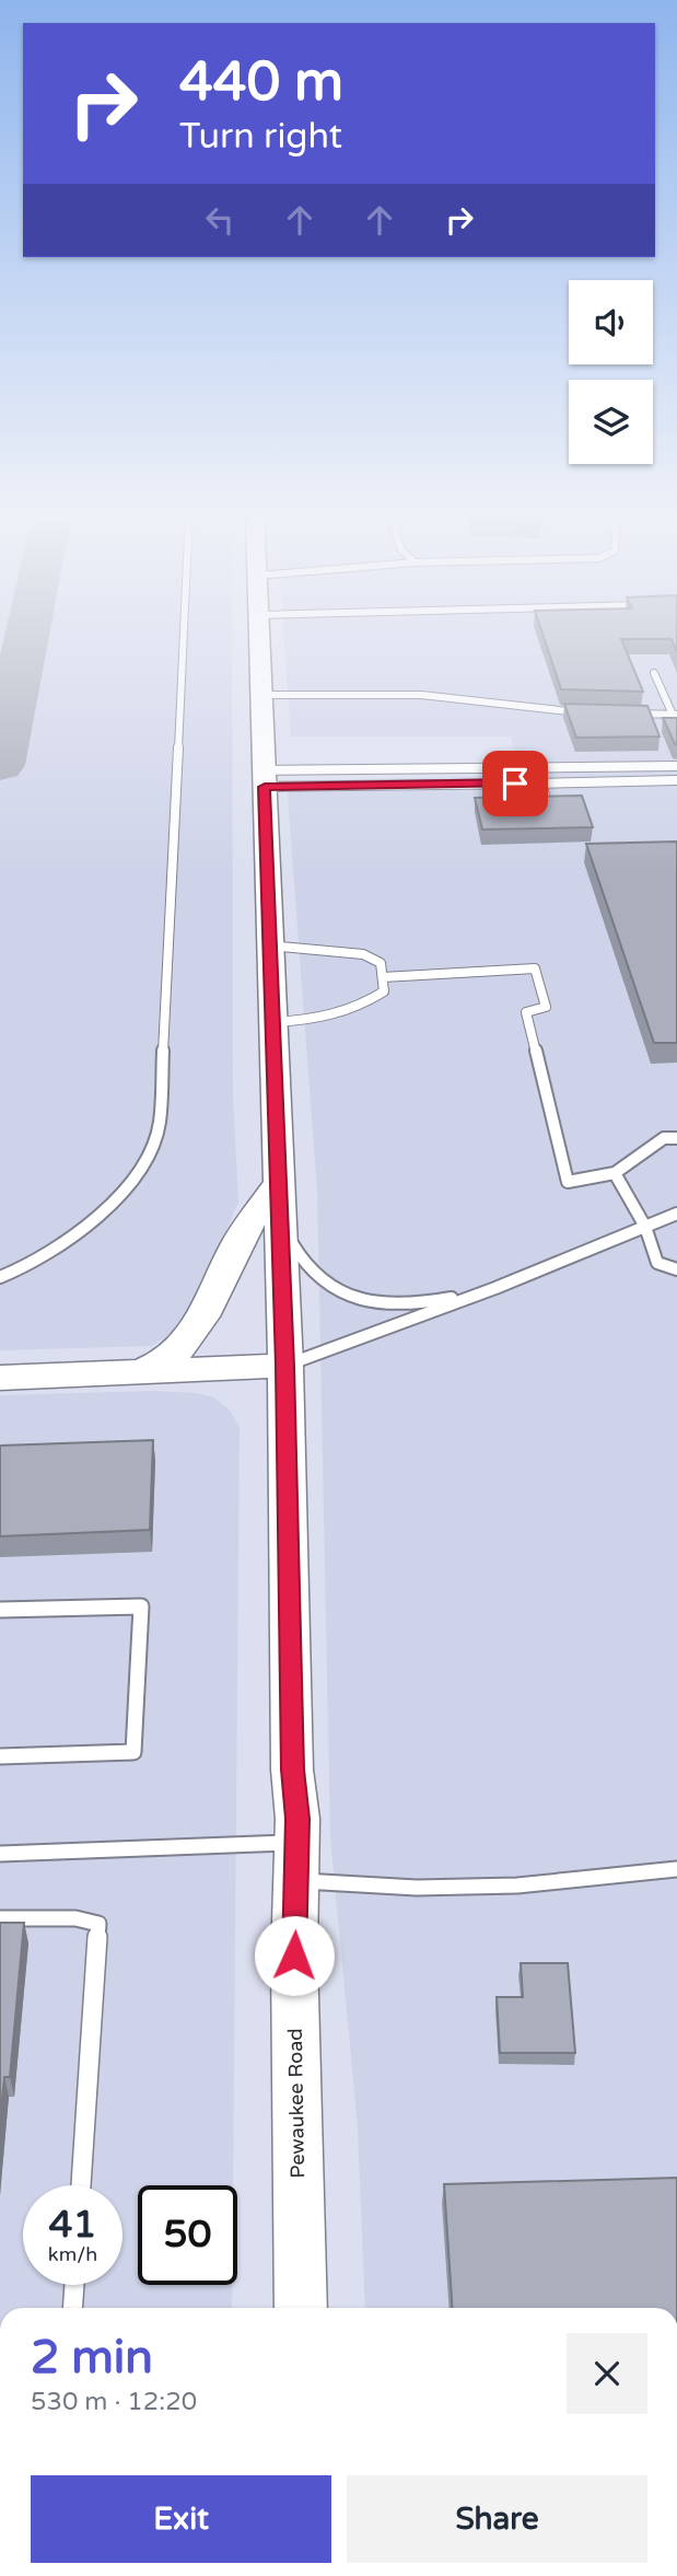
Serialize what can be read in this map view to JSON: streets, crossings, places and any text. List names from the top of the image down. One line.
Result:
{"streets":{"main road":["Pewaukee Road"]},"page":{"turn":["440 m","Turn right"],"speed":"41 km/h","limit":"50","heading":["2 min","530 m · 12:20"],"buttons":["Exit","Share"]}}
